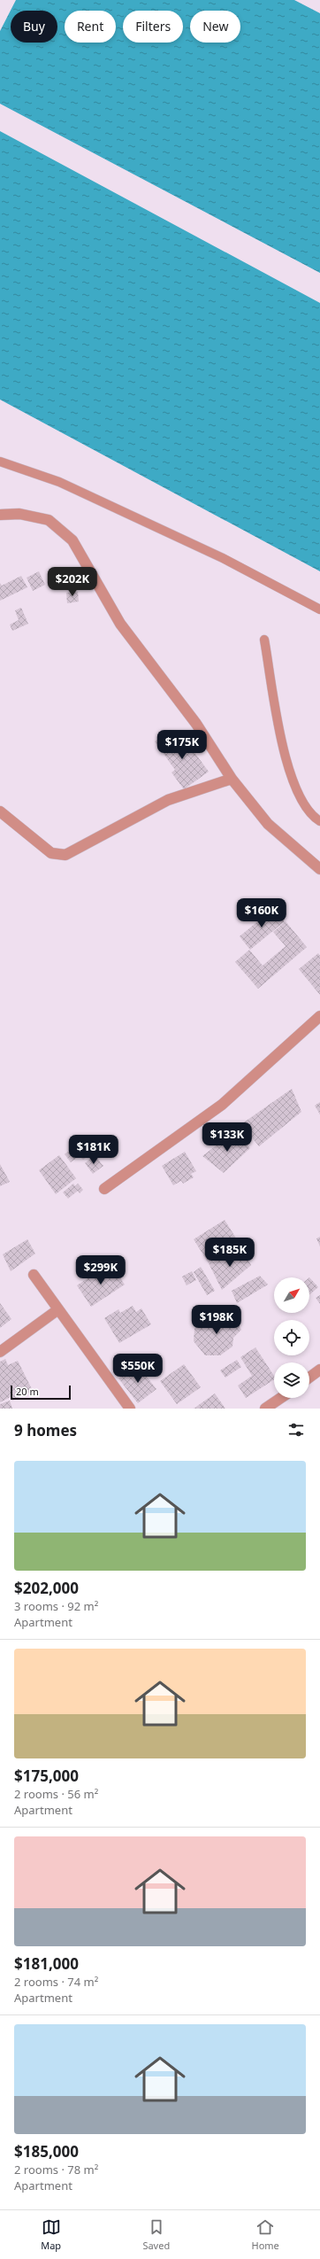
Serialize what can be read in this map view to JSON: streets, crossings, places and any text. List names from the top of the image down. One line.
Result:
{"scale_bar":"20 m","north":"top right","page":{"chip":["Buy","Rent","Filters","New"],"price":["$202K","$175K","$160K","$133K","$181K","$185K","$299K","$198K","$550K"],"scale":"20 m","heading":"9 homes","list":[{"name":"$202,000","note":"3 rooms · 92 m² · Apartment"},{"name":"$175,000","note":"2 rooms · 56 m² · Apartment"},{"name":"$181,000","note":"2 rooms · 74 m² · Apartment"},{"name":"$185,000","note":"2 rooms · 78 m² · Apartment"}],"tabs":["Map","Saved","Home"]}}
